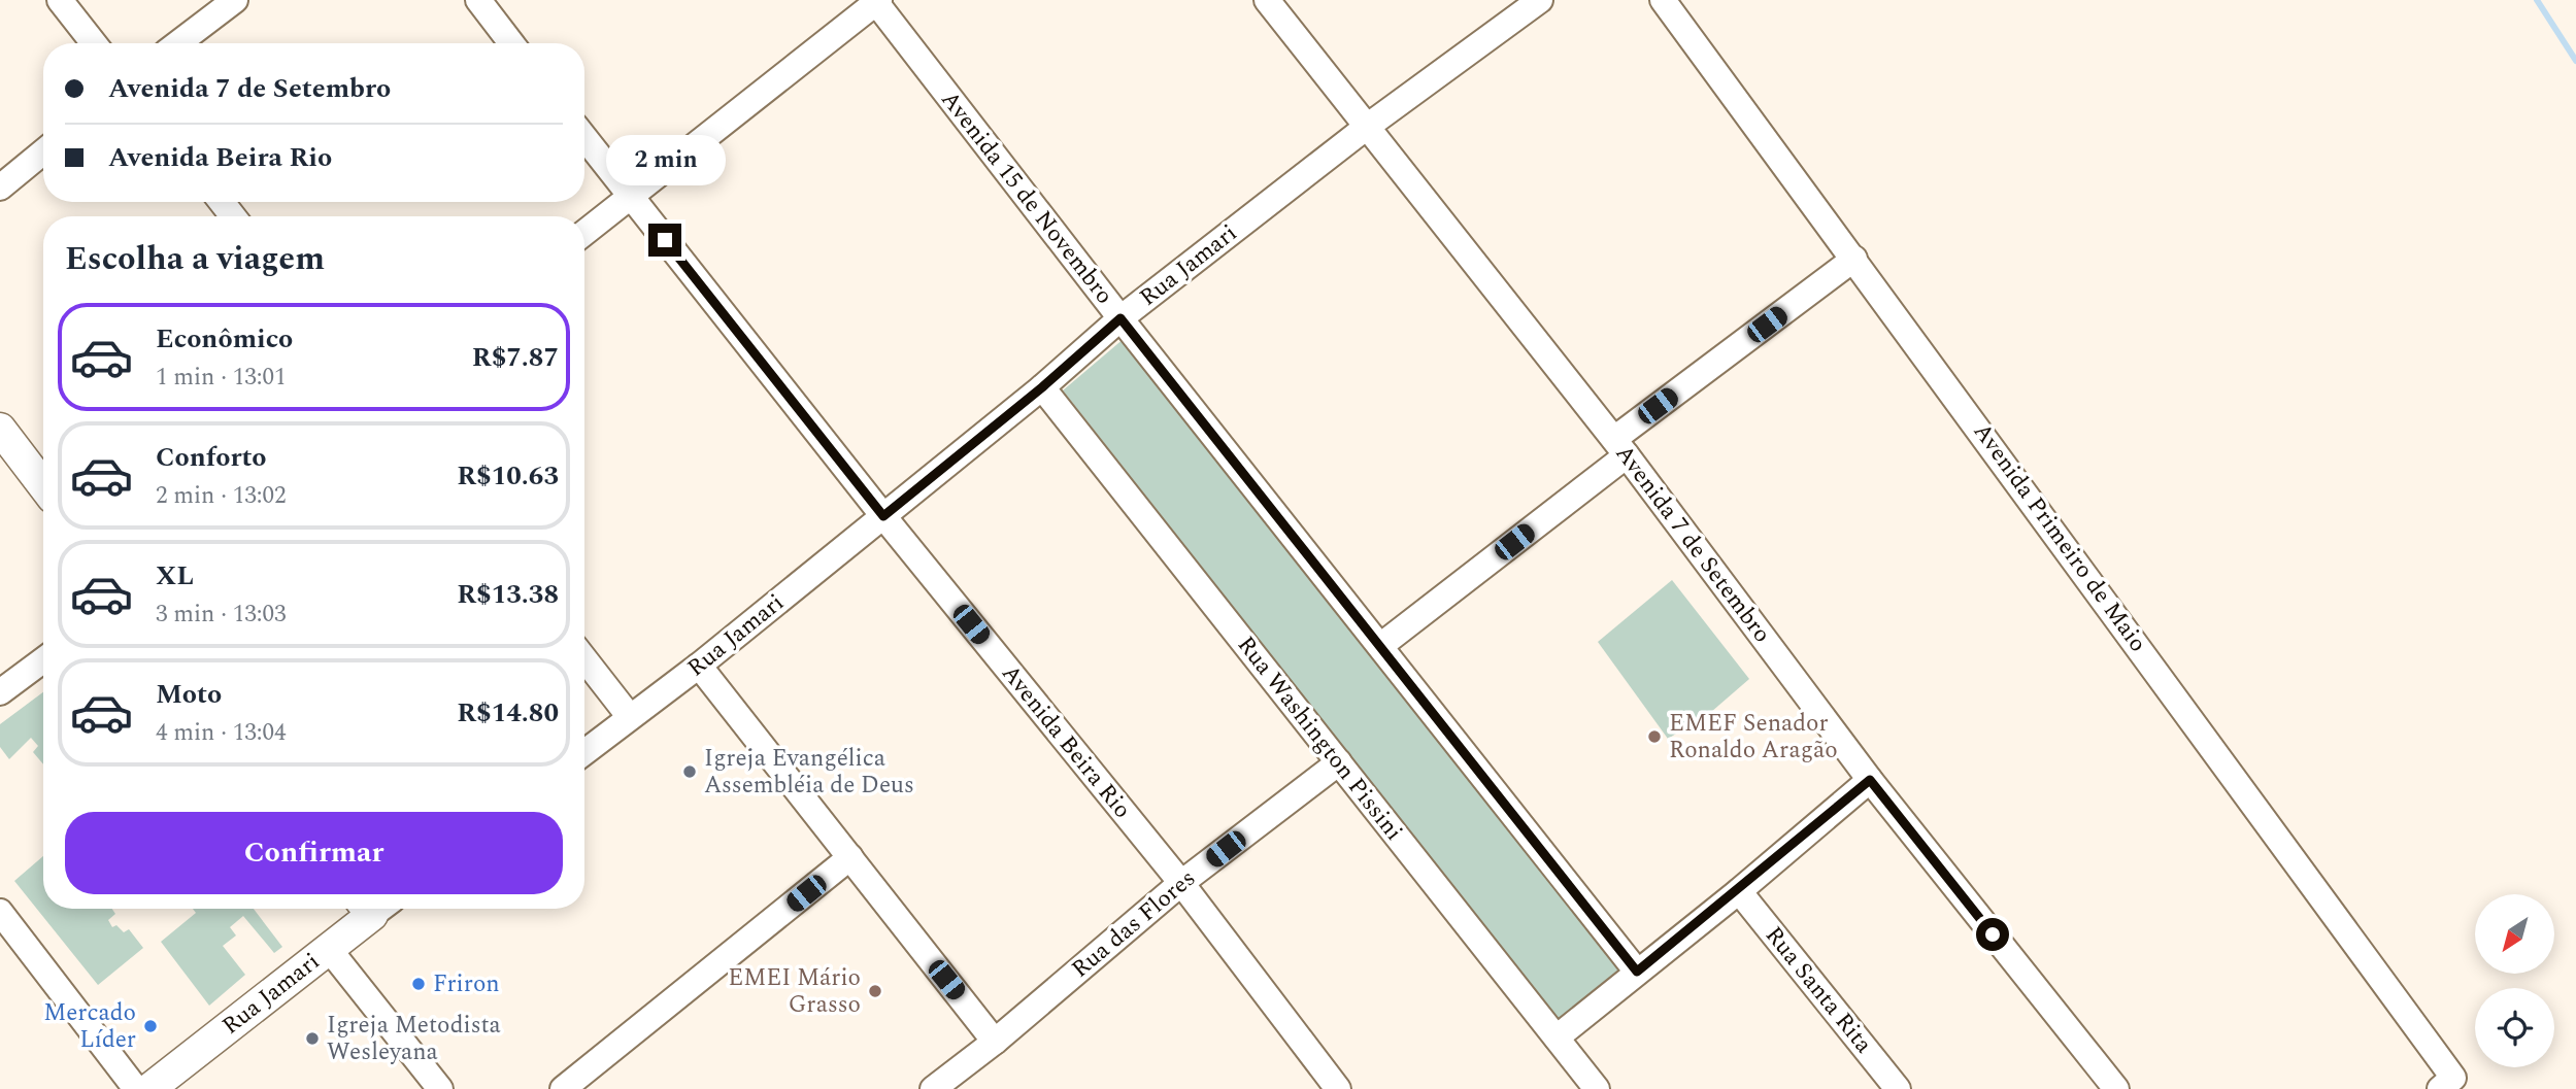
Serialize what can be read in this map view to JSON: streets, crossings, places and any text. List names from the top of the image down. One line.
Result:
{"streets":{"street":["Avenida 15 de Novembro","Rua Jamari","Avenida Primeiro de Maio","Avenida 7 de Setembro","Rua Washington Pissini","Avenida Beira Rio","Rua das Flores","Rua Santa Rita"]},"crossings":[["Avenida 15 de Novembro","Rua Jamari"],["Rua Jamari","Avenida 7 de Setembro"],["Rua Jamari","Rua Washington Pissini"],["Rua Jamari","Avenida Beira Rio"],["Rua Washington Pissini","Rua das Flores"],["Avenida Beira Rio","Rua das Flores"]],"places":["EMEF Senador Ronaldo Aragão","Igreja Evangélica Assembléia de Deus","Friron","EMEI Mário Grasso","Mercado Líder","Igreja Metodista Wesleyana"],"north":"bottom left","page":{"banner":["Avenida 7 de Setembro","Avenida Beira Rio"],"bubble":"2 min","heading":"Escolha a viagem","list":[{"name":"Econômico","note":"1 min · 13:01","value":"R$7.87"},{"name":"Conforto","note":"2 min · 13:02","value":"R$10.63"},{"name":"XL","note":"3 min · 13:03","value":"R$13.38"},{"name":"Moto","note":"4 min · 13:04","value":"R$14.80"}],"buttons":"Confirmar"}}
